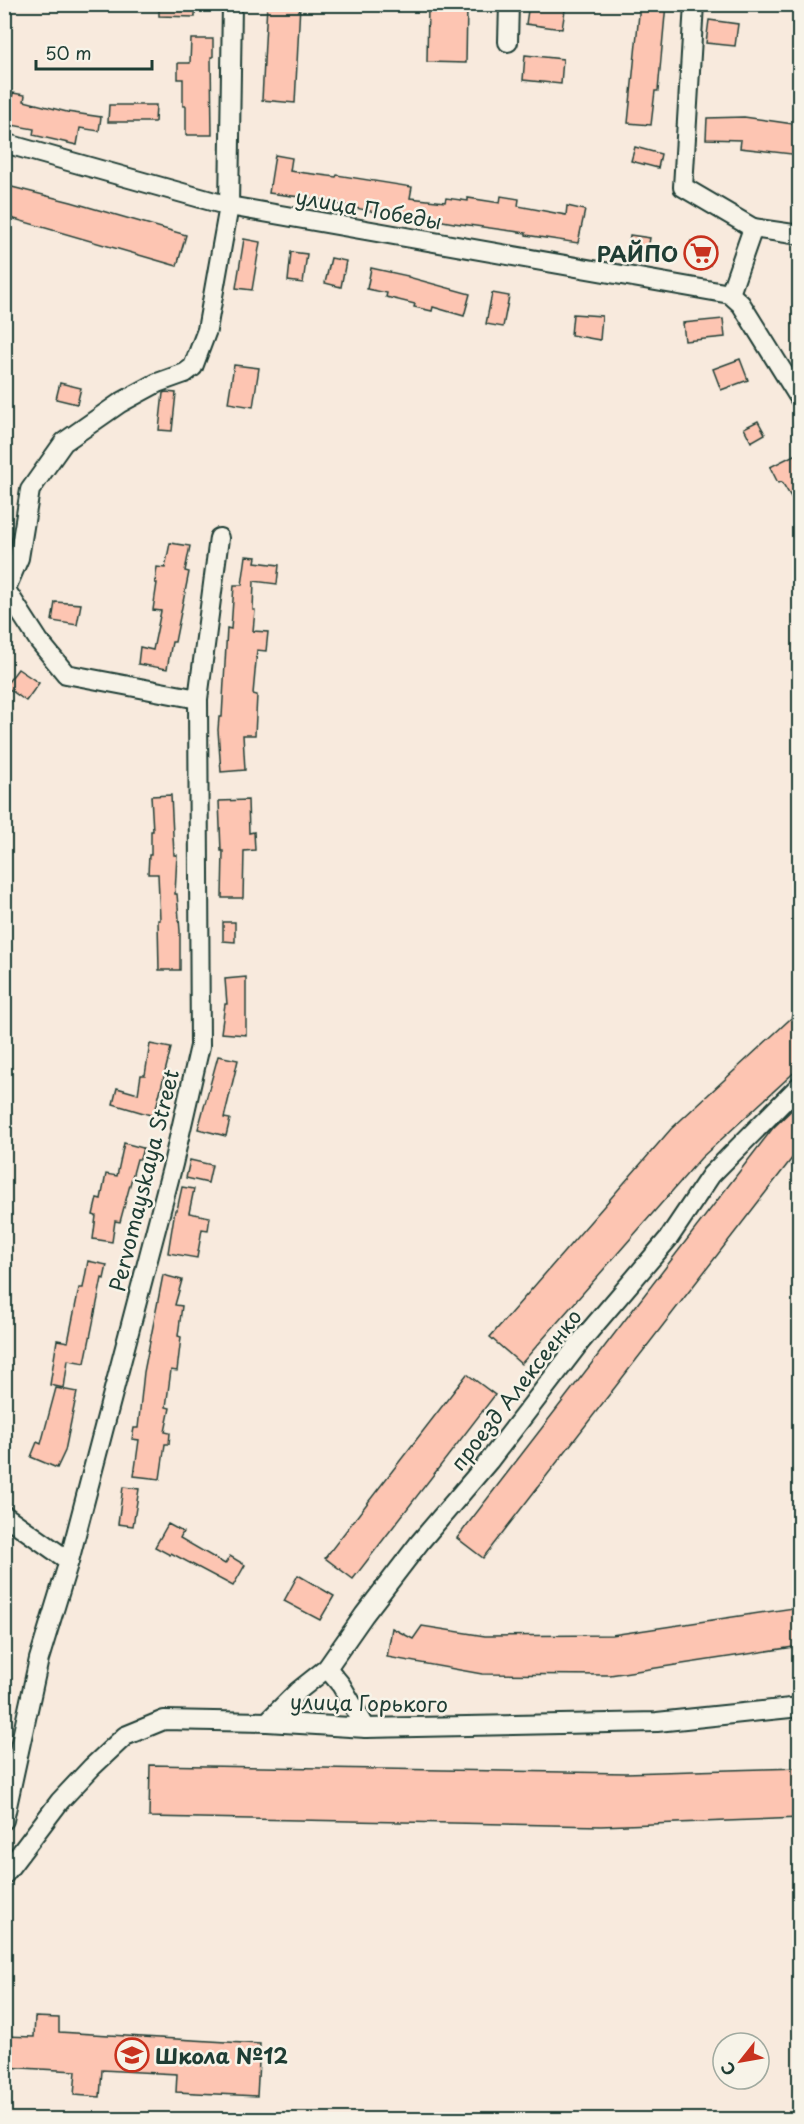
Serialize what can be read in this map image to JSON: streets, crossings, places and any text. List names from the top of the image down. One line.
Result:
{"streets":{"street":["улица Победы","Pervomayskaya Street","проезд Алексеенко","улица Горького"]},"crossings":[["проезд Алексеенко","улица Горького"]],"places":{"supermarket":["РАЙПО"],"school or university":["Школа №12"]},"scale_bar":"50 m","north":"bottom left"}
